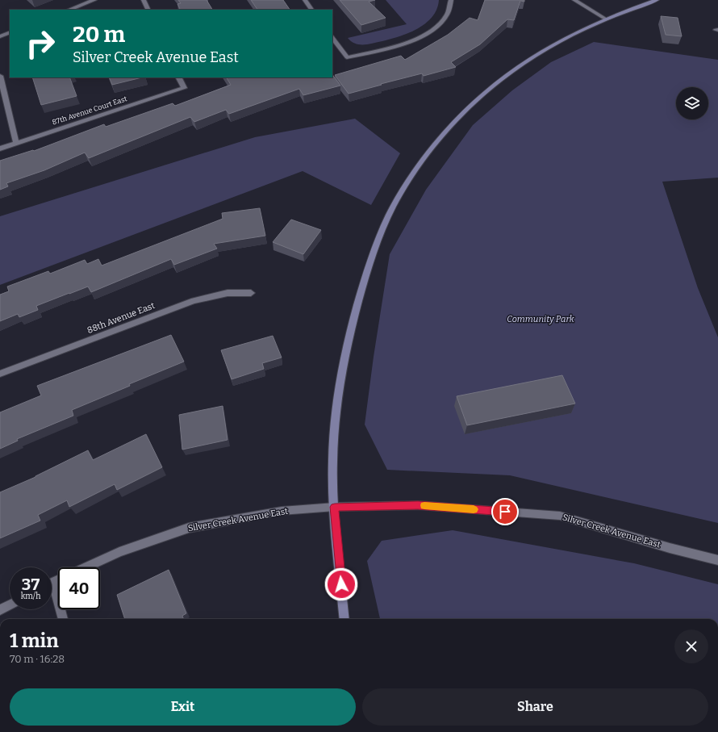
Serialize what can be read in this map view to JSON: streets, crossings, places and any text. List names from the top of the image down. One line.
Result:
{"streets":{"street":["87th Avenue Court East","88th Avenue East","Silver Creek Avenue East"]},"parks":["Community Park"],"page":{"turn":["20 m","Silver Creek Avenue East"],"speed":"37 km/h","limit":"40","heading":["1 min","70 m · 16:28"],"buttons":["Exit","Share"]}}
